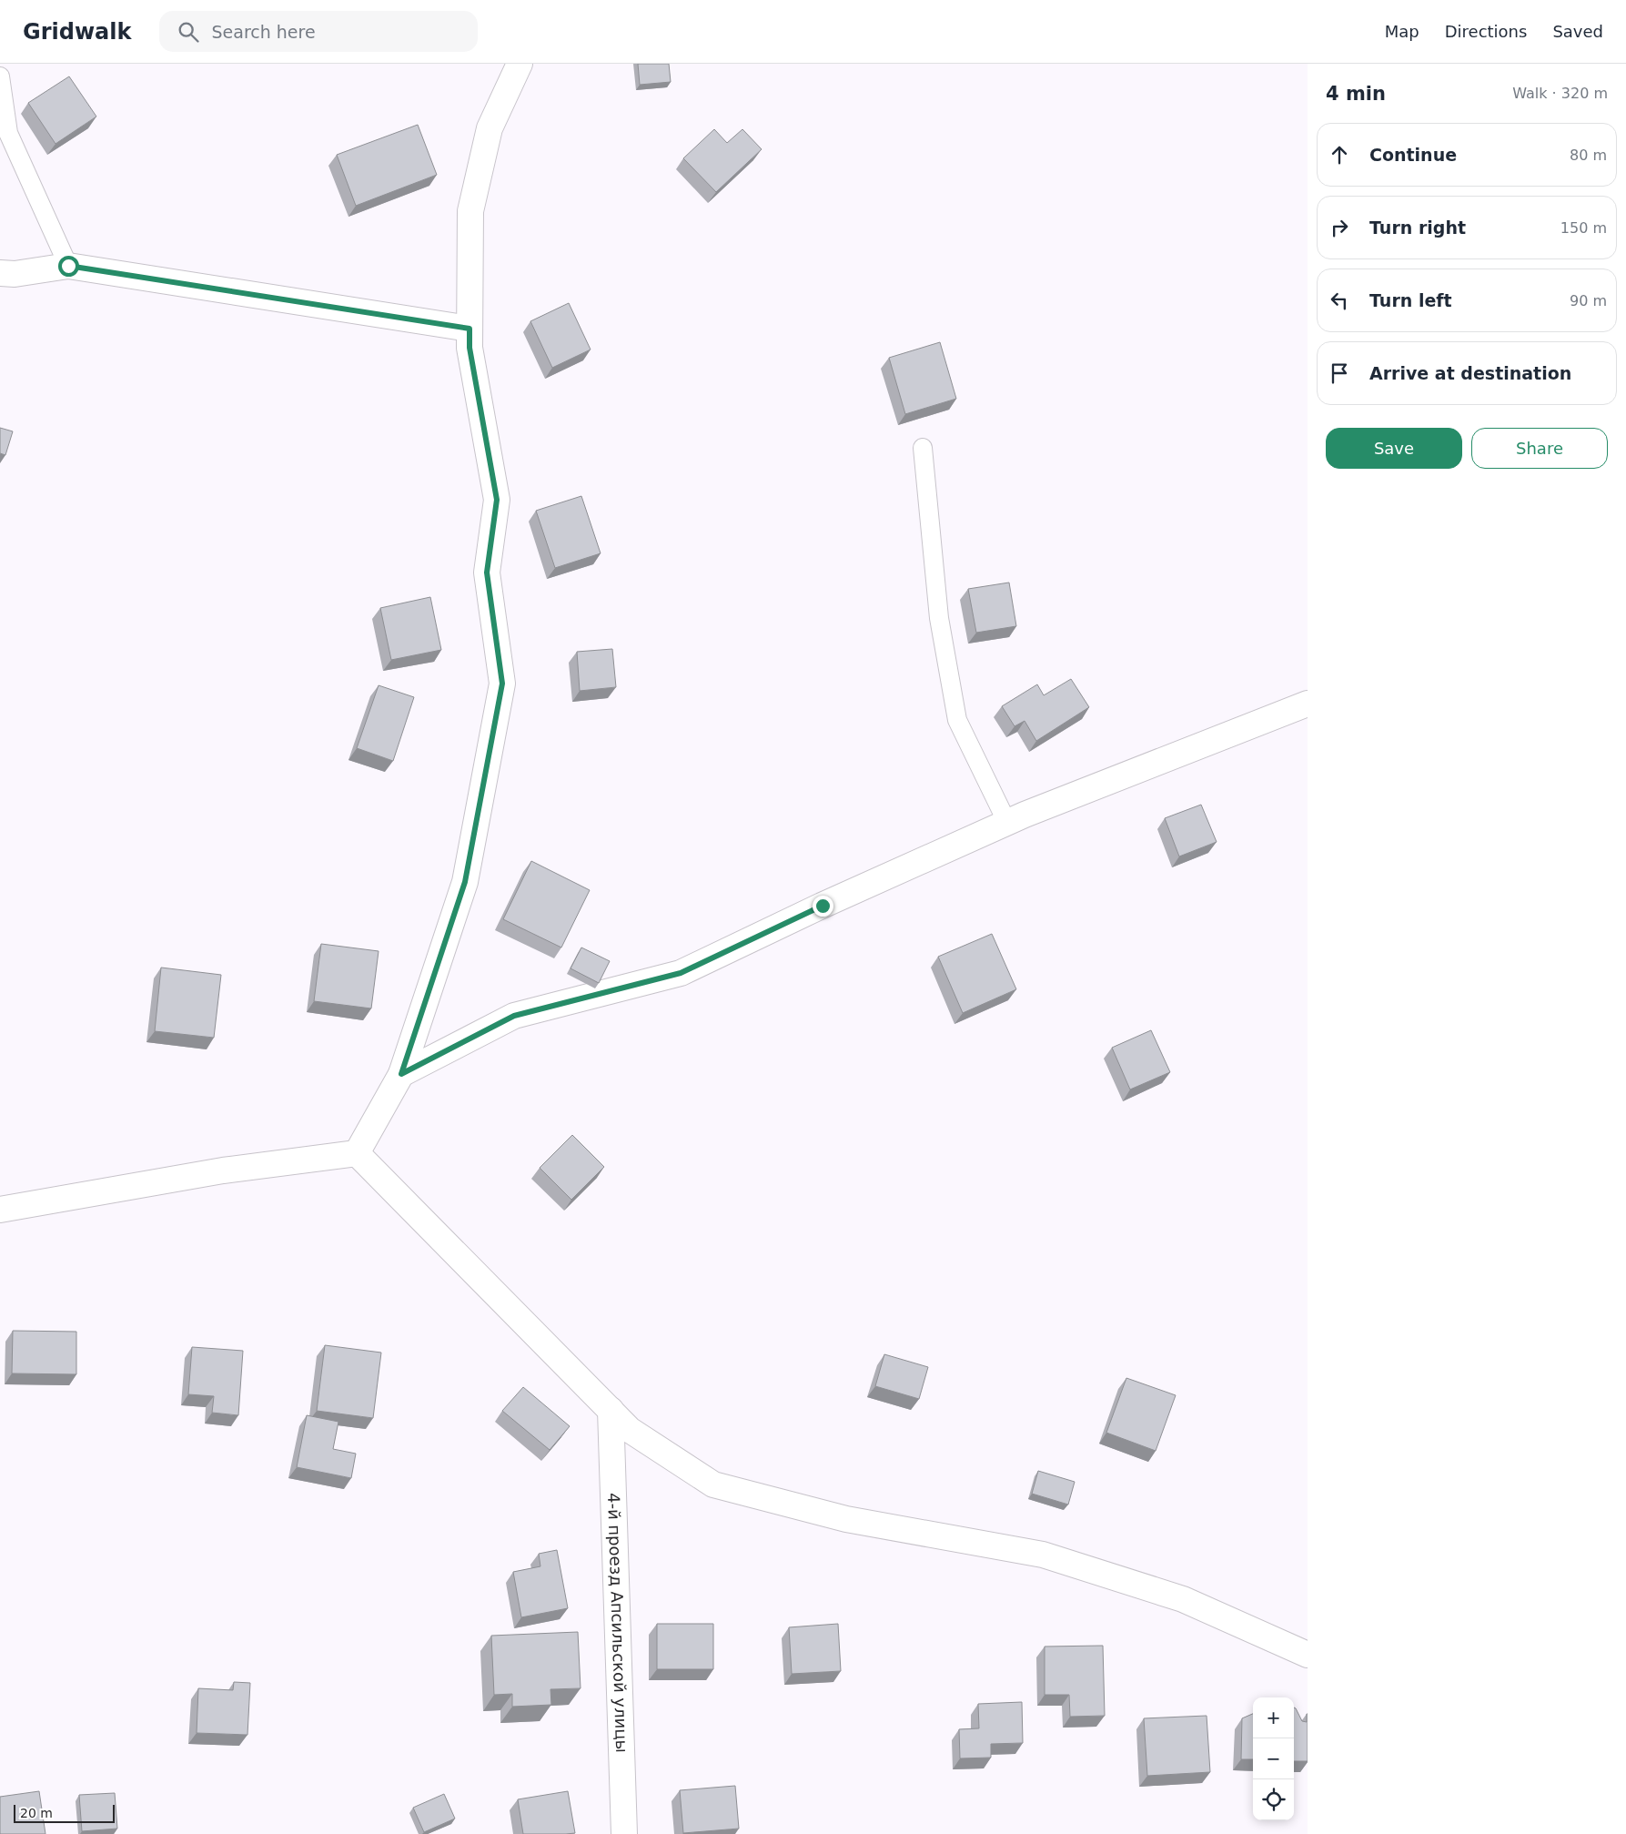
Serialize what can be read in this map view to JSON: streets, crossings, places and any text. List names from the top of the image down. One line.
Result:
{"streets":{"street":["4-й проезд Апсильской улицы"]},"scale_bar":"20 m","page":{"header":"Gridwalk","search":"Search here","nav":["Map","Directions","Saved"],"heading":["4 min","Walk · 320 m"],"list":[["Continue","80 m"],["Turn right","150 m"],["Turn left","90 m"],"Arrive at destination"],"buttons":["Save","Share"],"map_buttons":["+","−"],"scale":"20 m"}}
